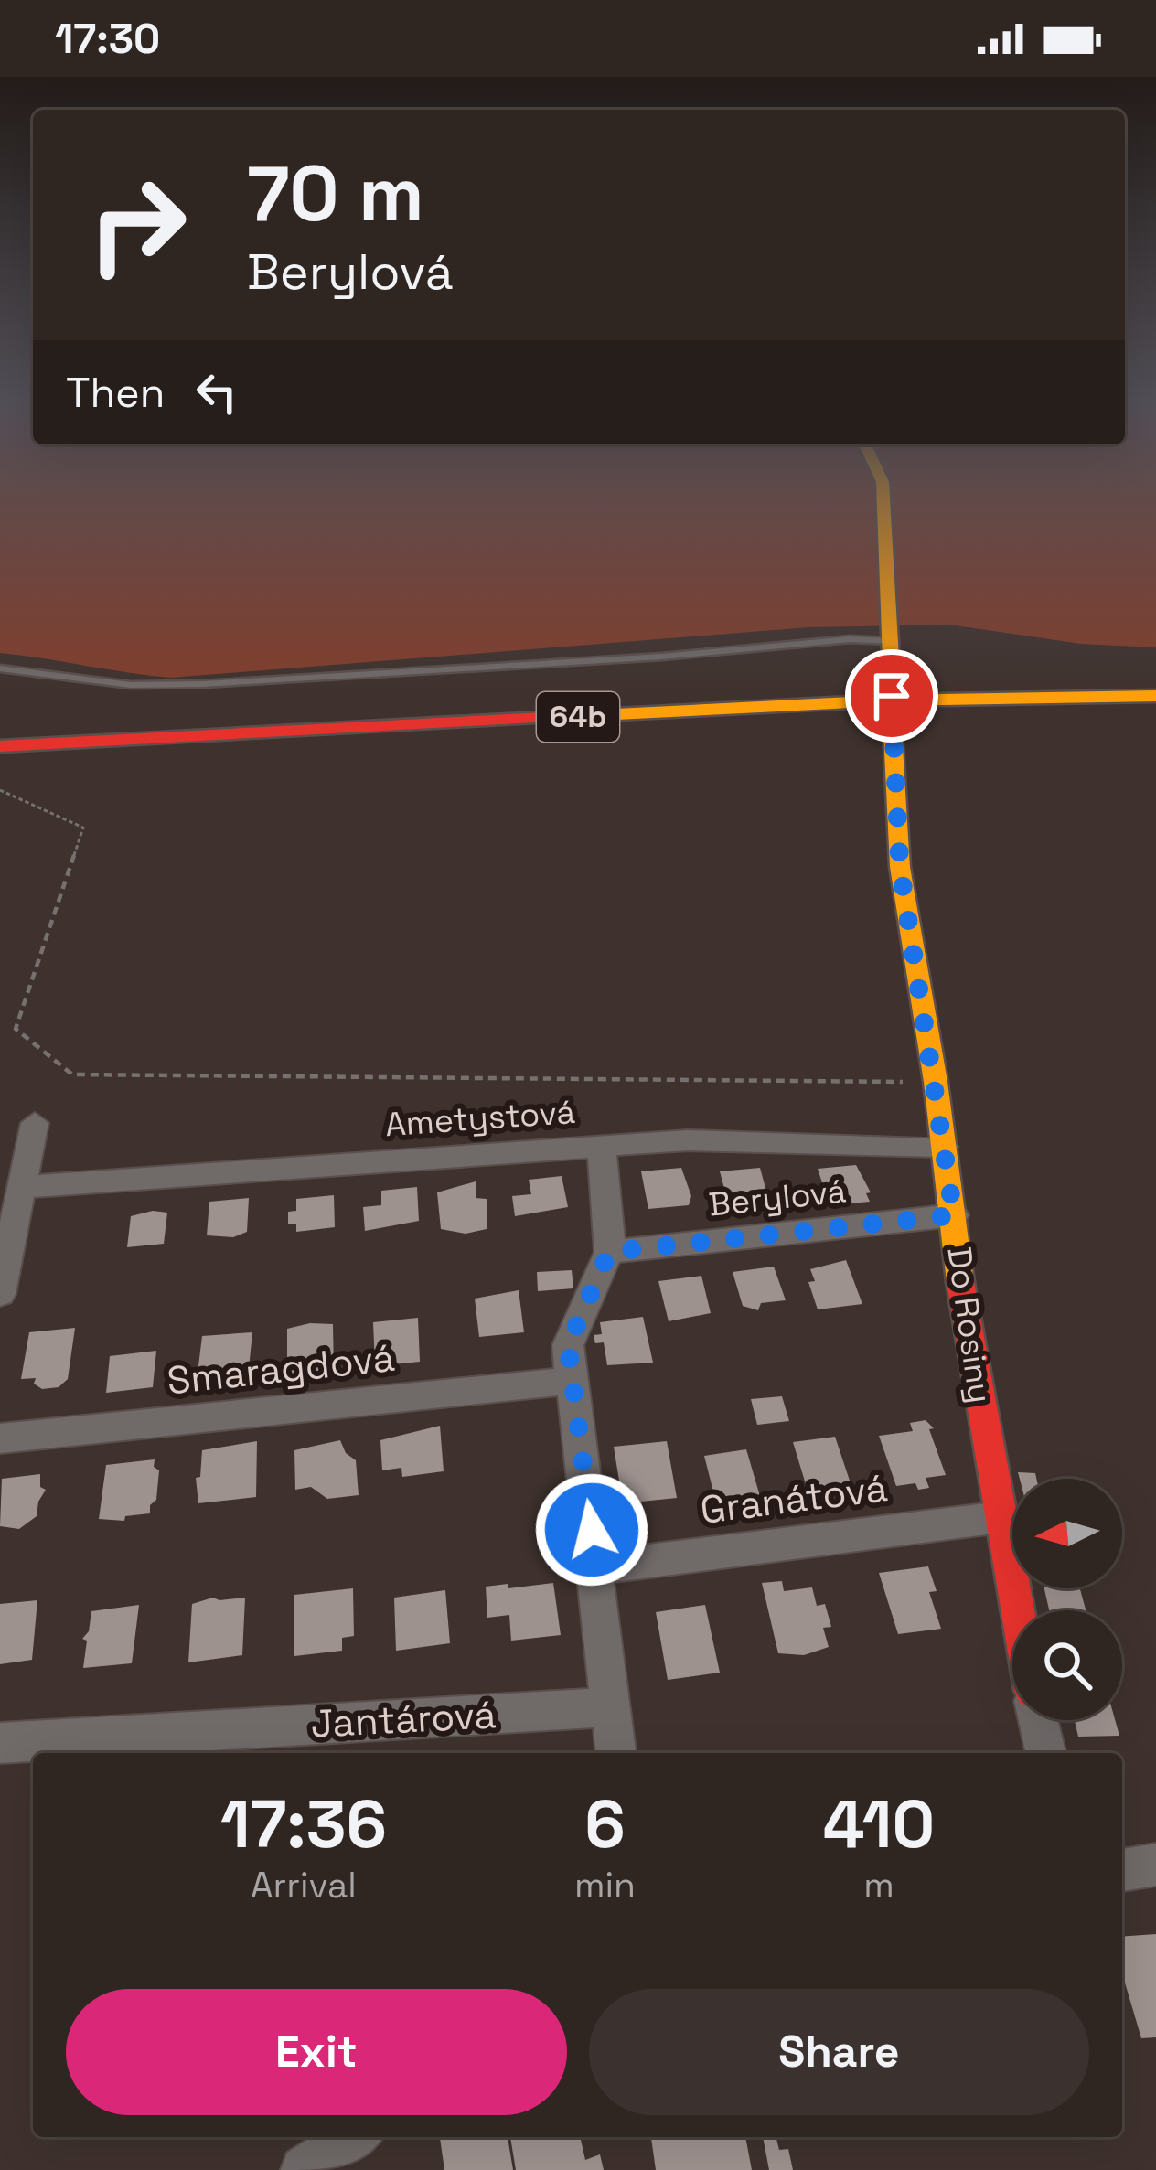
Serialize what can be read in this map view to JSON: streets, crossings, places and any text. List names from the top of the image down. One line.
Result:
{"streets":{"main road":["64b","Do Rosiny"],"street":["Ametystová","Berylová","Smaragdová","Granátová","Jantárová"]},"crossings":[["Ametystová","Do Rosiny"],["Berylová","Do Rosiny"],["Do Rosiny","Granátová"]],"north":"left","page":{"status":"17:30","turn":["70 m","Berylová"],"then":"Then","eta":["17:36","Arrival","6","min","410","m"],"buttons":["Exit","Share"]}}
